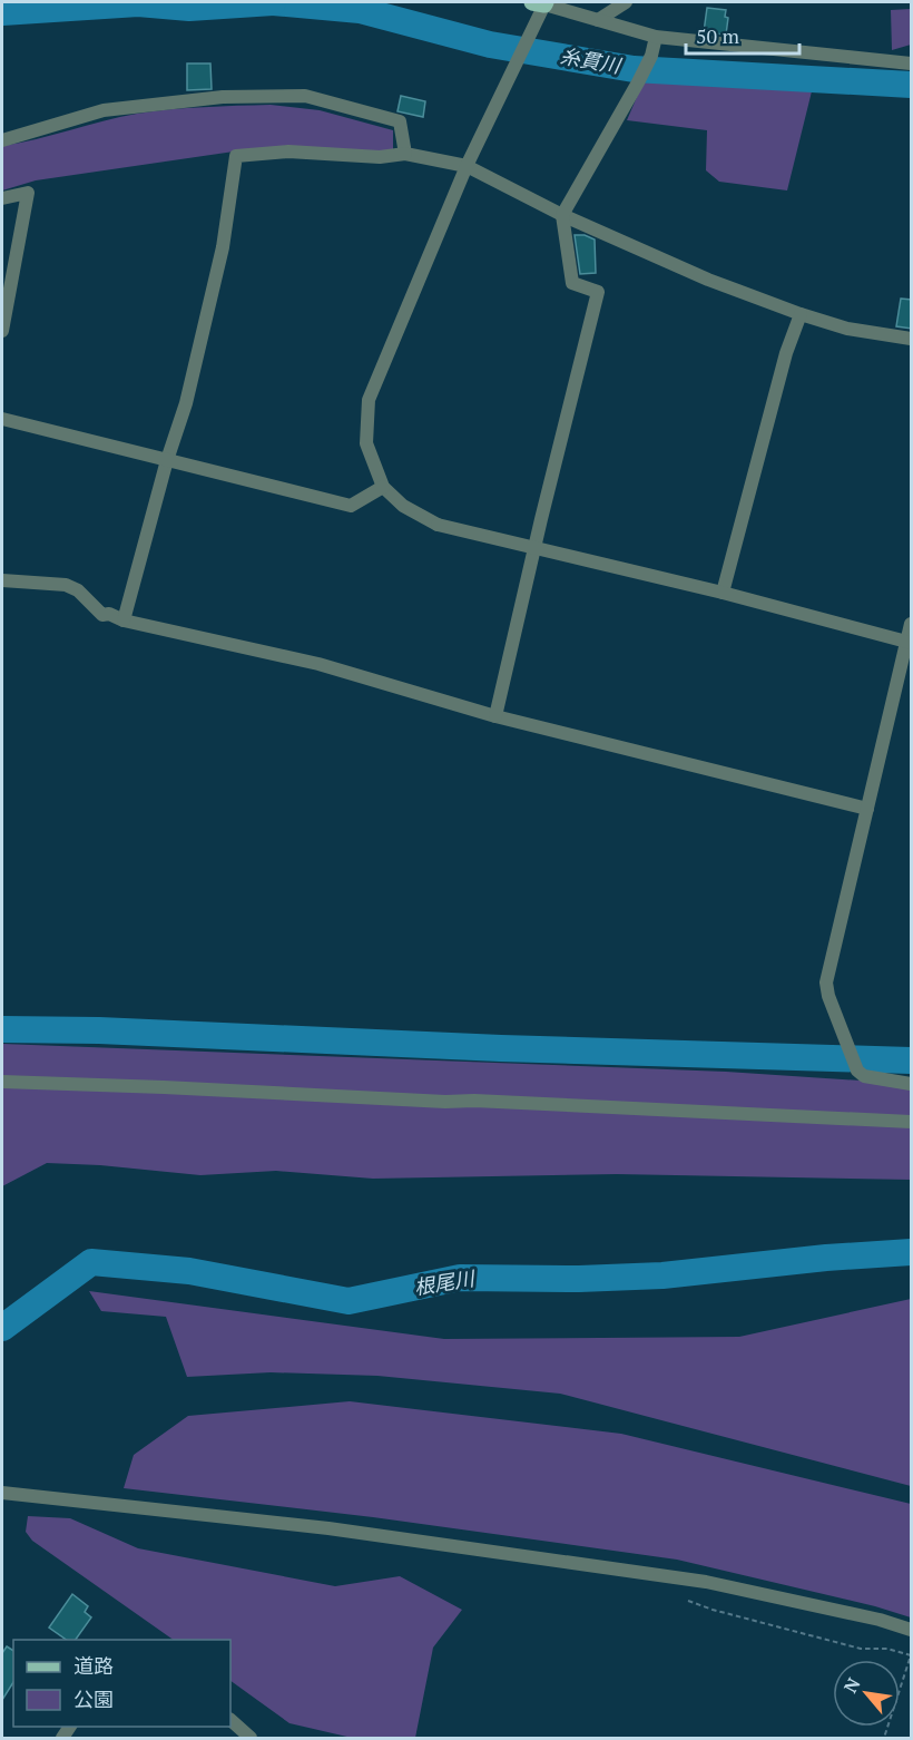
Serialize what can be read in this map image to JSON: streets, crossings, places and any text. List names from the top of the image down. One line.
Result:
{"water":["糸貫川","根尾川"],"legend":["道路","公園"],"scale_bar":"50 m","north":"top left"}
